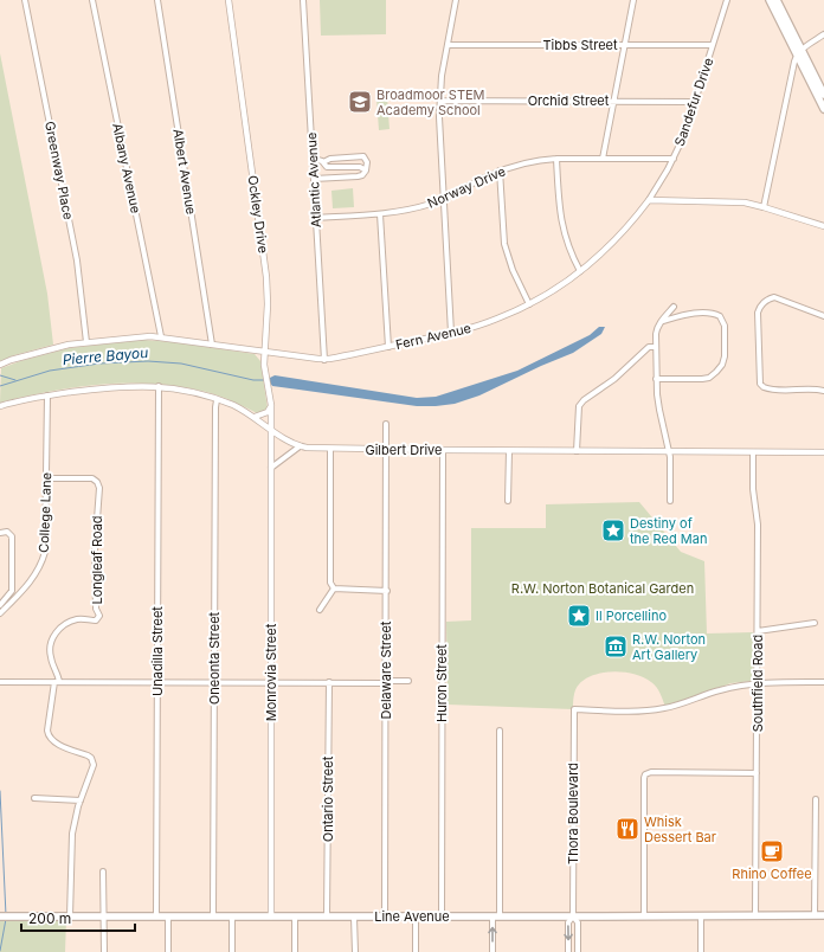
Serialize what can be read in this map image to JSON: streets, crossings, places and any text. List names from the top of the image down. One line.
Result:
{"streets":{"main road":["Line Avenue"],"street":["Tibbs Street","Orchid Street","Sandefur Drive","Albany Avenue","Greenway Place","Albert Avenue","Atlantic Avenue","Norway Drive","Ockley Drive","Fern Avenue","Gilbert Drive","College Lane","Longleaf Road","Unadilla Street","Oneonta Street","Delaware Street","Monrovia Street","Huron Street","Southfield Road","Ontario Street","Thora Boulevard"]},"crossings":[["Tibbs Street","Sandefur Drive"],["Orchid Street","Sandefur Drive"],["Sandefur Drive","Norway Drive"],["Sandefur Drive","Fern Avenue"],["Albany Avenue","Fern Avenue"],["Greenway Place","Fern Avenue"],["Albert Avenue","Fern Avenue"],["Atlantic Avenue","Norway Drive"],["Atlantic Avenue","Fern Avenue"],["Ockley Drive","Fern Avenue"],["Ockley Drive","Gilbert Drive"],["Ockley Drive","Monrovia Street"],["Gilbert Drive","College Lane"],["Gilbert Drive","Unadilla Street"],["Gilbert Drive","Oneonta Street"],["Gilbert Drive","Delaware Street"],["Gilbert Drive","Monrovia Street"],["Gilbert Drive","Huron Street"],["Gilbert Drive","Southfield Road"],["College Lane","Longleaf Road"],["Longleaf Road","Line Avenue"],["Unadilla Street","Line Avenue"],["Oneonta Street","Line Avenue"],["Delaware Street","Line Avenue"],["Monrovia Street","Line Avenue"],["Huron Street","Line Avenue"],["Southfield Road","Thora Boulevard"],["Southfield Road","Line Avenue"],["Ontario Street","Line Avenue"],["Thora Boulevard","Line Avenue"]],"water":["Pierre Bayou"],"parks":["R.W. Norton Botanical Garden"],"places":{"school or university":["Broadmoor STEM Academy School"],"place":["Destiny of the Red Man","Il Porcellino"],"museum":["R.W. Norton Art Gallery"],"restaurant":["Whisk Dessert Bar"],"cafe":["Rhino Coffee"]},"scale_bar":"200 m"}
